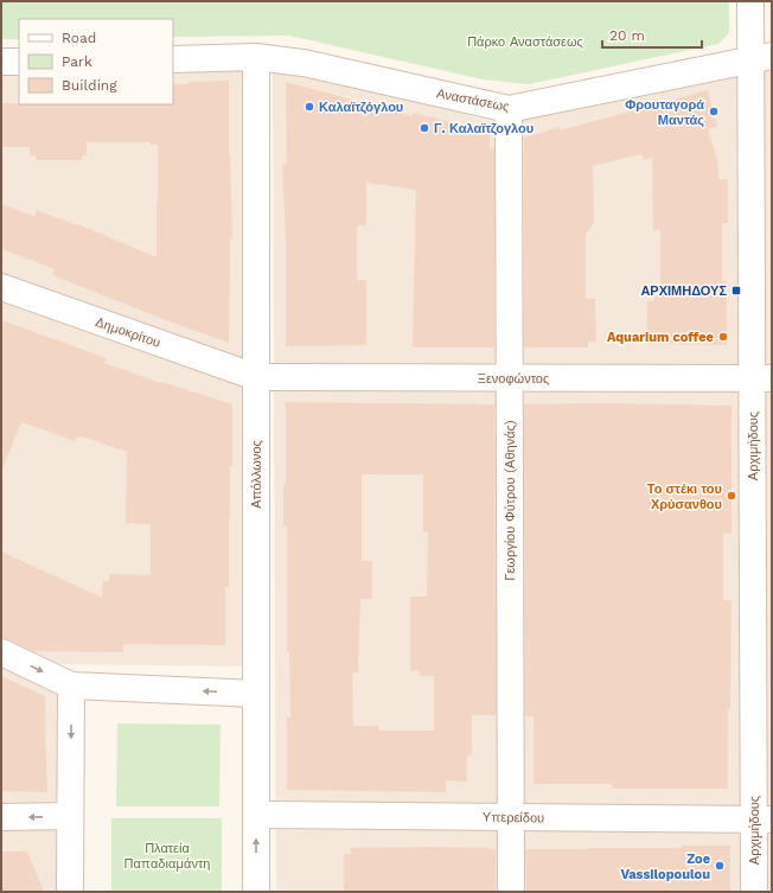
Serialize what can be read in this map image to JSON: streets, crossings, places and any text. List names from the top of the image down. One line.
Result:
{"streets":{"street":["Αναστάσεως","Δημοκρίτου","Ξενοφώντος","Αρχιμήδους","Απόλλωνος","Γεωργίου Φύτρου (Αθηνάς)","Υπερείδου"]},"crossings":[["Αναστάσεως","Αρχιμήδους"],["Αναστάσεως","Απόλλωνος"],["Αναστάσεως","Γεωργίου Φύτρου (Αθηνάς)"],["Δημοκρίτου","Ξενοφώντος"],["Δημοκρίτου","Απόλλωνος"],["Ξενοφώντος","Αρχιμήδους"],["Ξενοφώντος","Απόλλωνος"],["Ξενοφώντος","Γεωργίου Φύτρου (Αθηνάς)"],["Αρχιμήδους","Υπερείδου"],["Απόλλωνος","Υπερείδου"],["Γεωργίου Φύτρου (Αθηνάς)","Υπερείδου"]],"parks":["Πάρκο Αναστάσεως","Πλατεία Παπαδιαμάντη"],"places":{"other":["Καλαϊτζόγλου","Φρουταγορά Μαντάς","Γ. Καλαϊτζογλου","Aquarium coffee","Το στέκι του Χρύσανθου","Zoe Vassilopoulou"],"transit":["ΑΡΧΙΜΗΔΟΥΣ"]},"legend":["Road","Park","Building"],"scale_bar":"20 m"}
